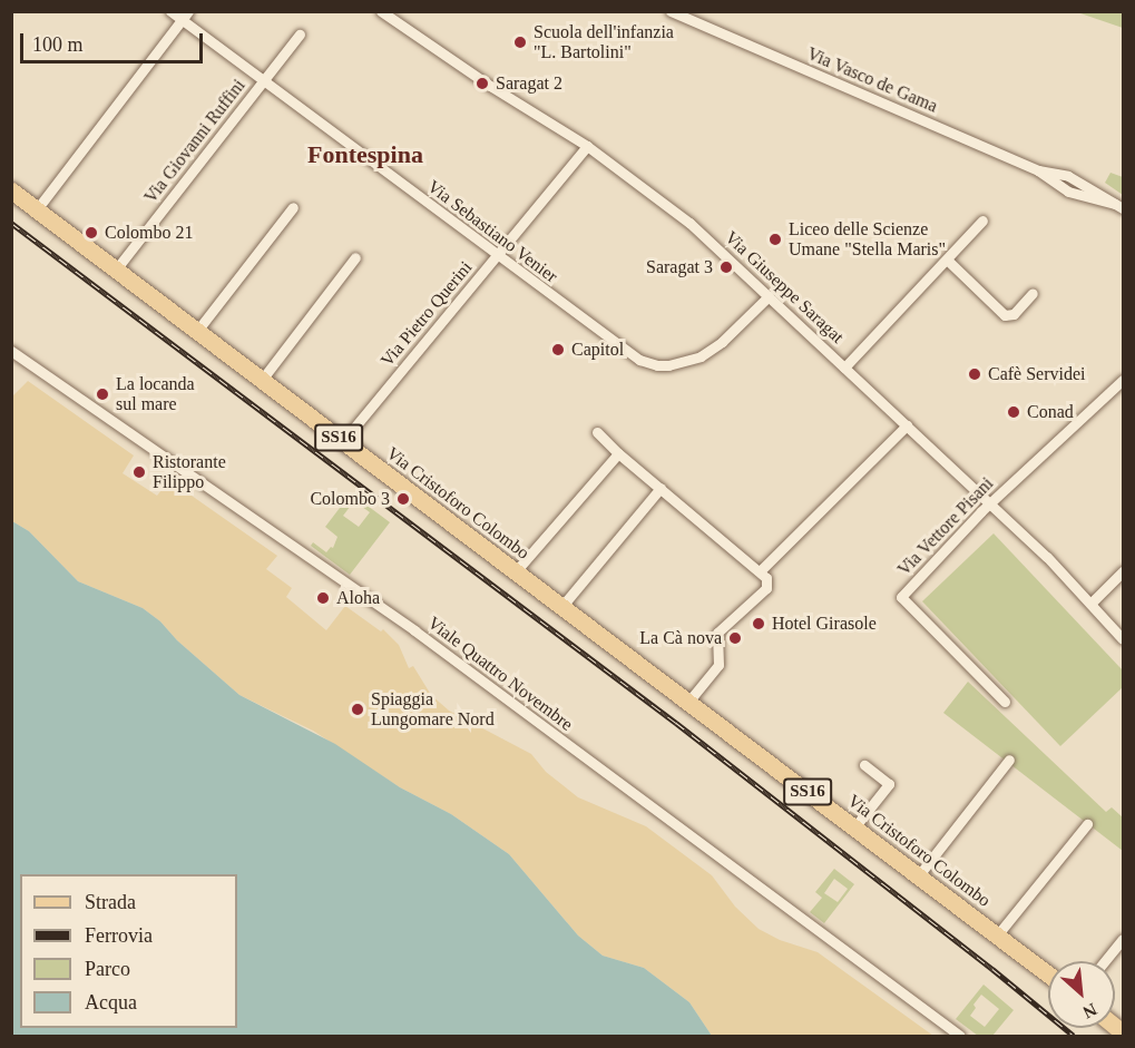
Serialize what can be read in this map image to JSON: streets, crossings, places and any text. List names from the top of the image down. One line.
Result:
{"streets":{"main road":["SS16","Via Cristoforo Colombo"],"street":["Via Vasco de Gama","Via Giovanni Ruffini","Via Sebastiano Venier","Via Giuseppe Saragat","Via Pietro Querini","Via Vettore Pisani","Viale Quattro Novembre"]},"crossings":[["Via Giovanni Ruffini","Via Sebastiano Venier"],["Via Giovanni Ruffini","Via Cristoforo Colombo"],["Via Sebastiano Venier","Via Giuseppe Saragat"],["Via Sebastiano Venier","Via Pietro Querini"],["Via Giuseppe Saragat","Via Pietro Querini"],["Via Giuseppe Saragat","Via Vettore Pisani"],["Via Pietro Querini","Via Cristoforo Colombo"]],"districts":["Fontespina"],"places":["Scuola dell'infanzia \"L. Bartolini\"","Saragat 2","Colombo 21","Liceo delle Scienze Umane \"Stella Maris\"","Saragat 3","Capitol","Cafè Servidei","La locanda sul mare","Conad","Ristorante Filippo","Colombo 3","Aloha","Hotel Girasole","La Cà nova","Spiaggia Lungomare Nord"],"legend":["Strada","Ferrovia","Parco","Acqua"],"scale_bar":"100 m","north":"bottom right"}
